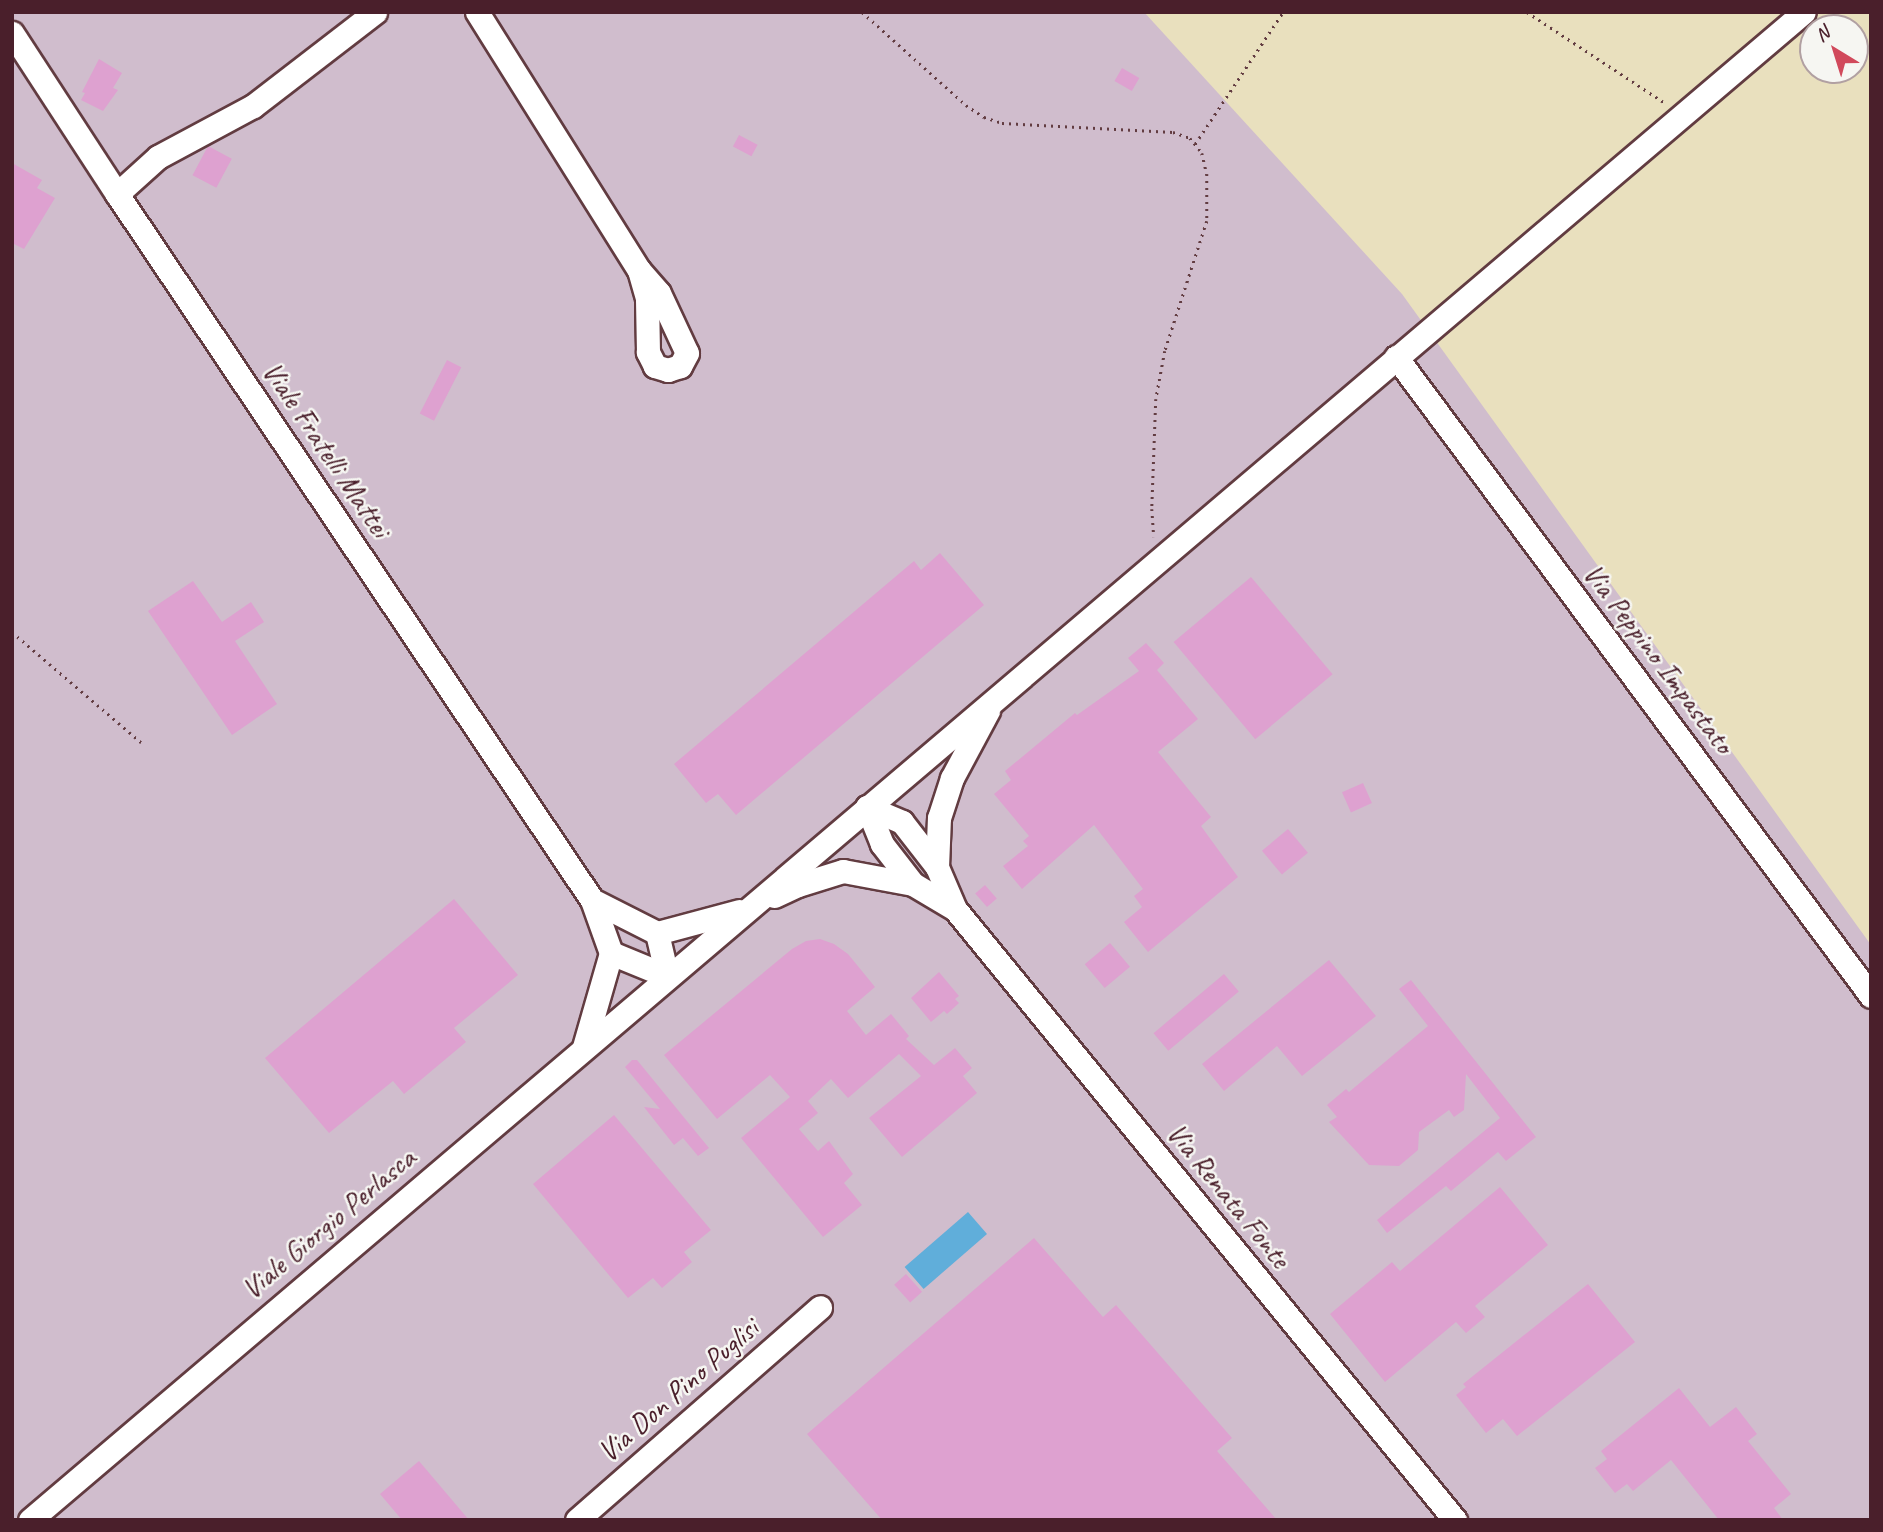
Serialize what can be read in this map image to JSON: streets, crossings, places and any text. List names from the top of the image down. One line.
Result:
{"streets":{"street":["Viale Fratelli Mattei","Via Peppino Impastato","Via Renata Fonte","Viale Giorgio Perlasca","Via Don Pino Puglisi"]},"crossings":[["Via Renata Fonte","Viale Giorgio Perlasca"]],"north":"top left"}
